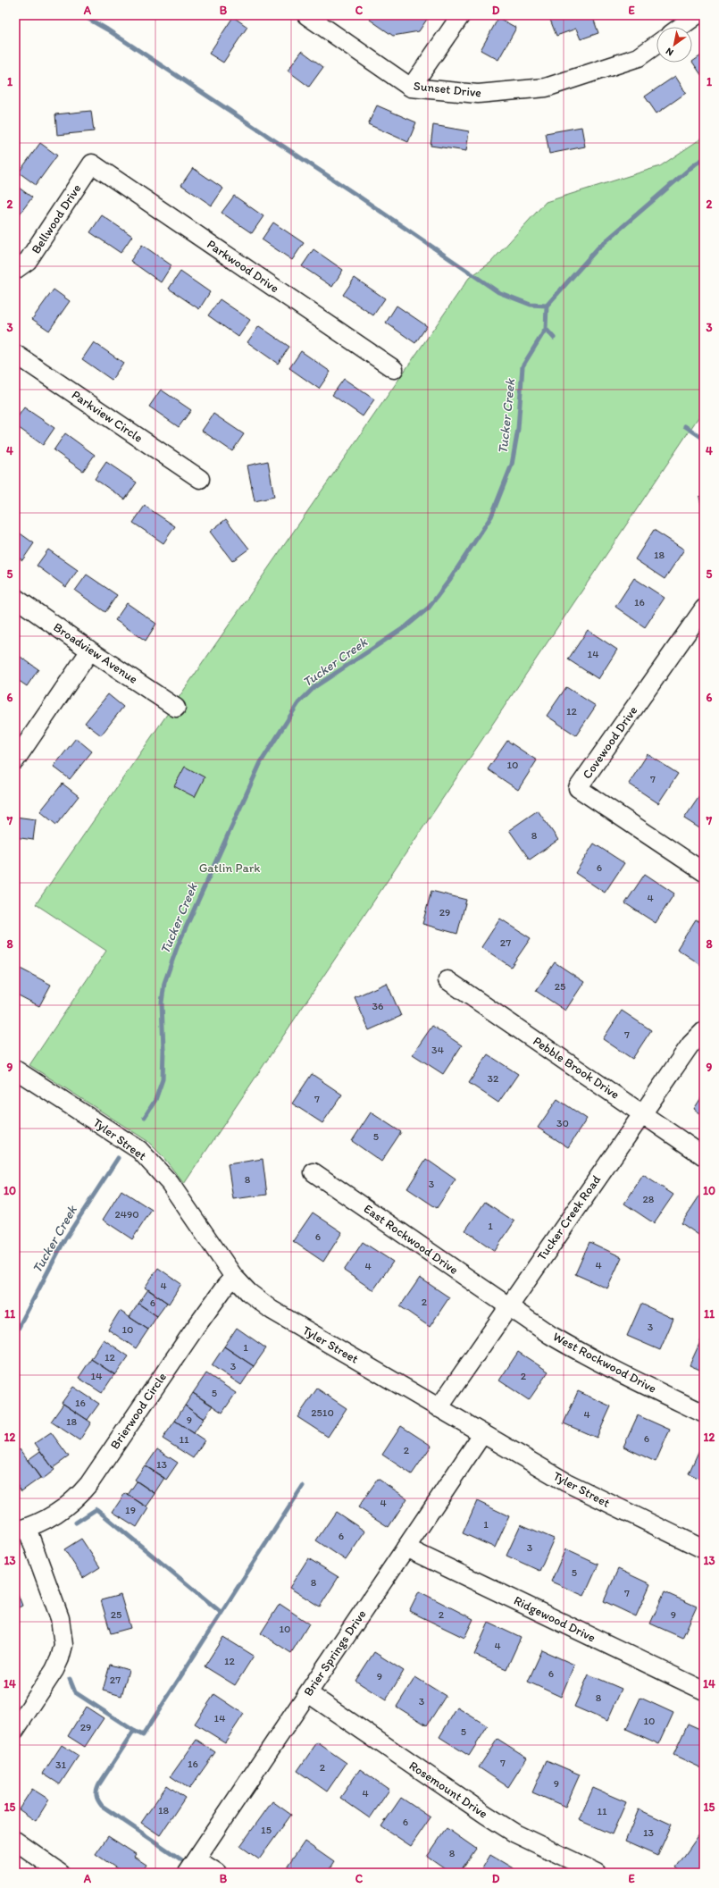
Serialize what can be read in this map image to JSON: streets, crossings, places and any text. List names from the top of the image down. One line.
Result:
{"streets":{"street":["Sunset Drive","Bellwood Drive","Parkwood Drive","Parkview Circle","Broadview Avenue","Covewood Drive","Pebble Brook Drive","Tyler Street","Tucker Creek Road","East Rockwood Drive","West Rockwood Drive","Brierwood Circle","Ridgewood Drive","Brier Springs Drive","Rosemount Drive"]},"crossings":[["Bellwood Drive","Parkwood Drive"],["Pebble Brook Drive","Tucker Creek Road"],["Tyler Street","Tucker Creek Road"],["Tyler Street","Brierwood Circle"],["Tyler Street","Brier Springs Drive"],["Tucker Creek Road","East Rockwood Drive"],["Tucker Creek Road","West Rockwood Drive"],["East Rockwood Drive","West Rockwood Drive"],["Ridgewood Drive","Brier Springs Drive"],["Brier Springs Drive","Rosemount Drive"]],"water":["Tucker Creek"],"parks":["Gatlin Park"],"house_numbers":["18","16","14","12","10","7","8","6","4","29","27","25","36","7","34","32","7","30","5","8","3","28","2490","1","6","4","4","4","2","6","3","10","1","12","3","14","2","5","16","2510","4","9","18","6","11","2","13","4","19","1","6","3","5","8","7","25","2","9","10","4","12","6","9","27","8","3","14","10","29","5","7","16","31","2","9","4","18","11","6","15","13","8"],"north":"bottom left","grid":{"columns":["A","B","C","D","E"],"rows":["1","2","3","4","5","6","7","8","9","10","11","12","13","14","15"]}}
